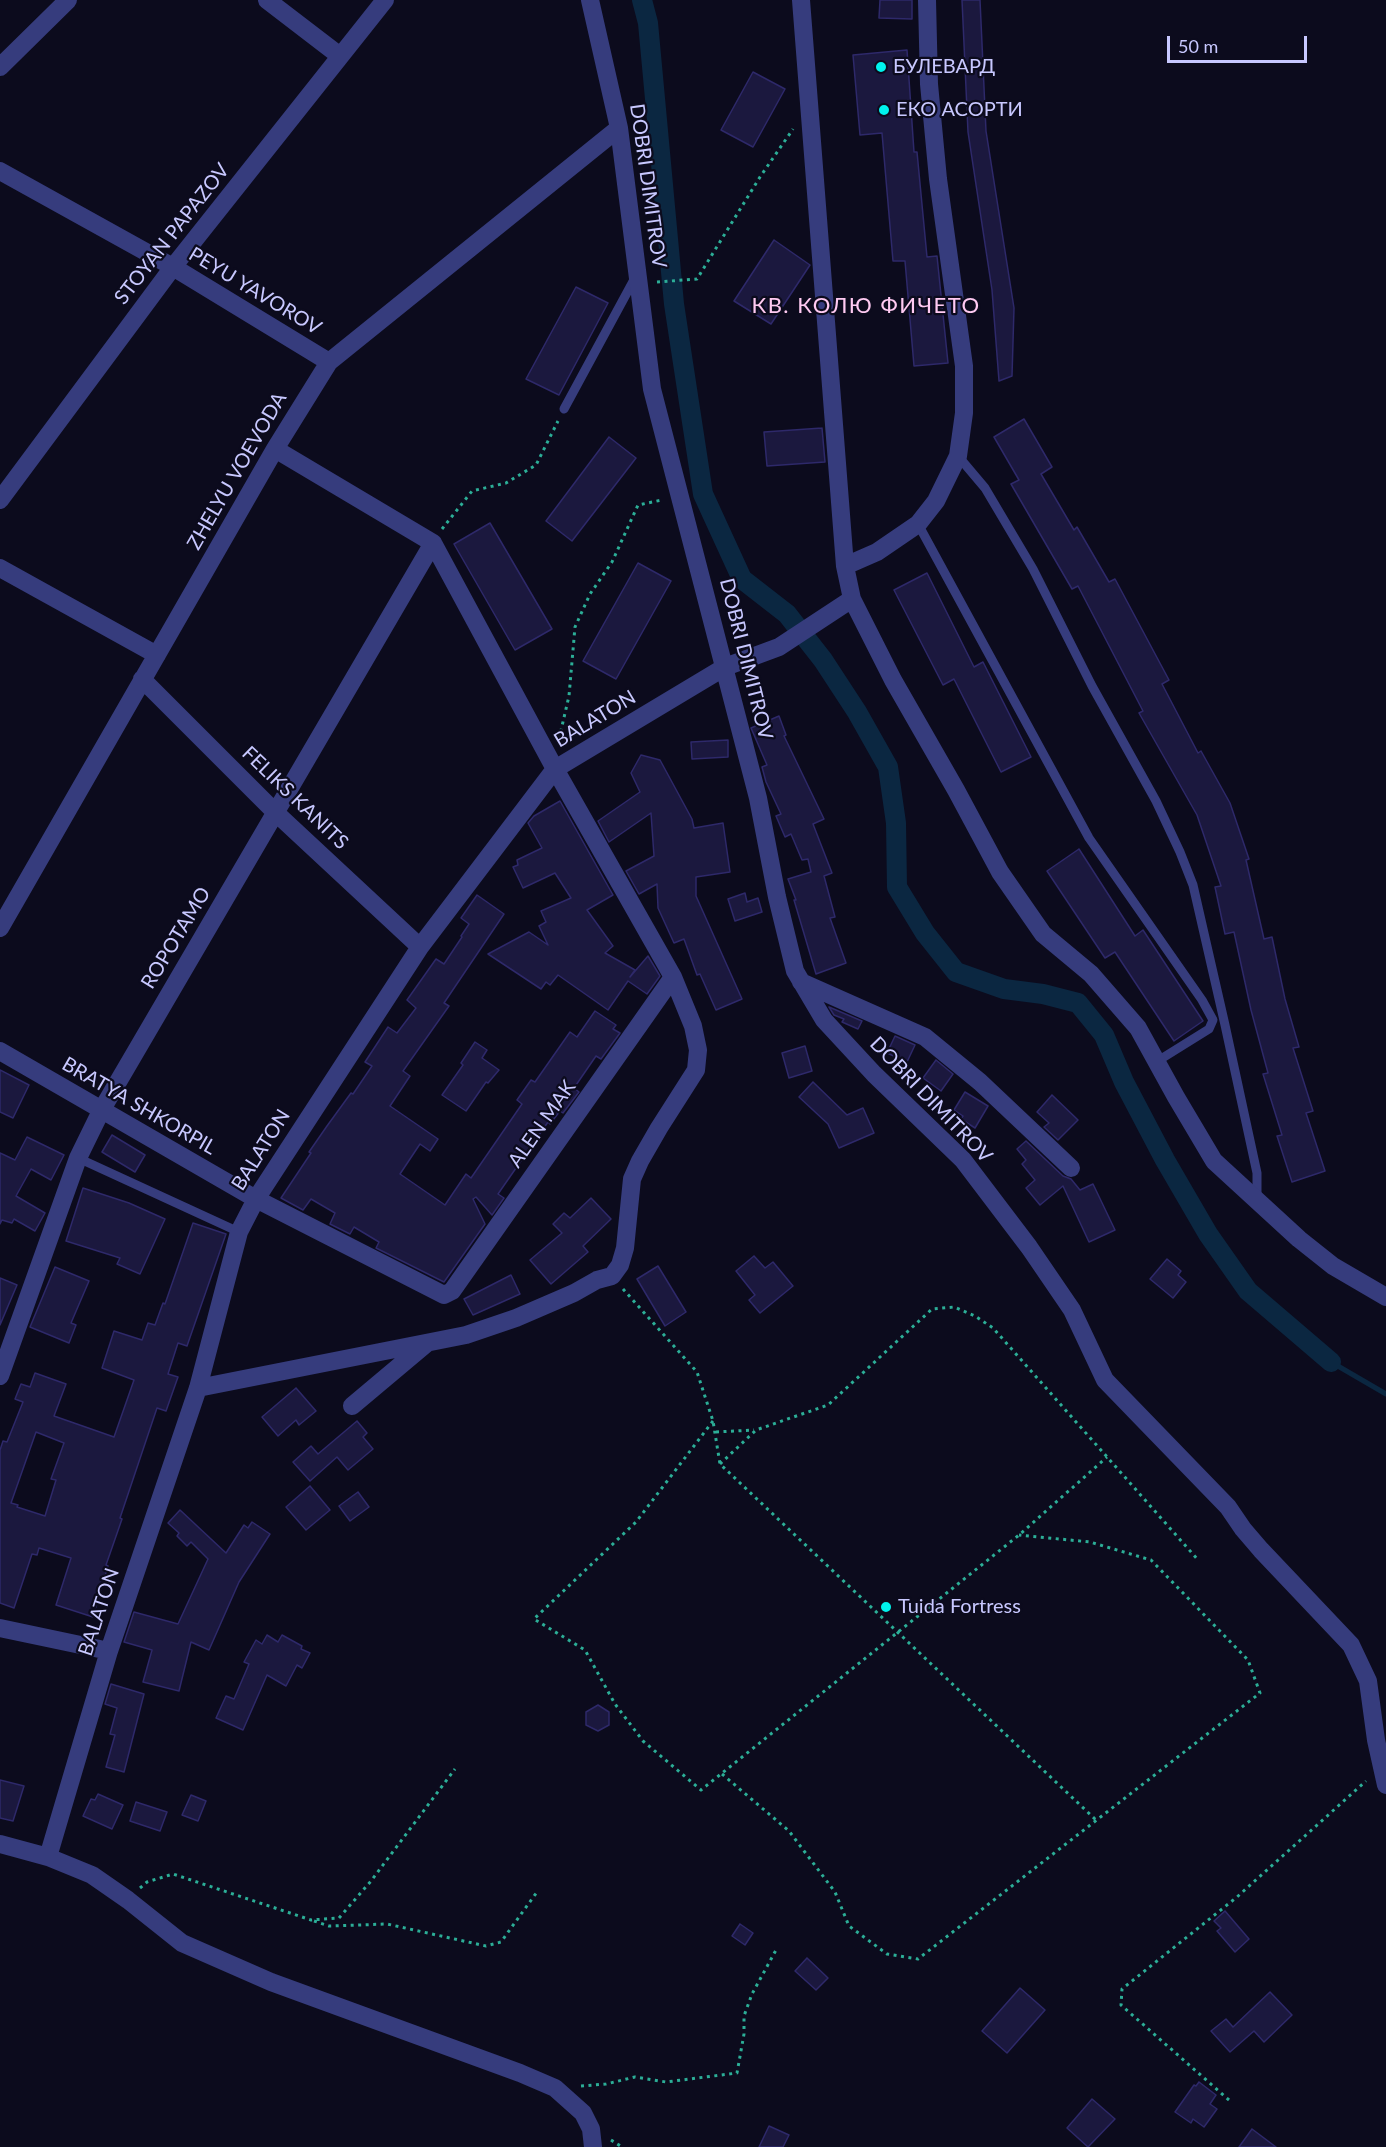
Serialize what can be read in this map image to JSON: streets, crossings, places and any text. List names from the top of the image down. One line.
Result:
{"streets":{"street":["DOBRI DIMITROV","STOYAN PAPAZOV","PEYU YAVOROV","ZHELYU VOEVODA","BALATON","FELIKS KANITS","ROPOTAMO","BRATYA SHKORPIL","ALEN MAK"]},"crossings":[["DOBRI DIMITROV","ZHELYU VOEVODA"],["DOBRI DIMITROV","BALATON"],["STOYAN PAPAZOV","PEYU YAVOROV"],["PEYU YAVOROV","ZHELYU VOEVODA"],["ZHELYU VOEVODA","FELIKS KANITS"],["BALATON","FELIKS KANITS"],["BALATON","BRATYA SHKORPIL"],["FELIKS KANITS","ROPOTAMO"],["ROPOTAMO","BRATYA SHKORPIL"],["BRATYA SHKORPIL","ALEN MAK"]],"districts":["КВ. КОЛЮ ФИЧЕТО"],"places":["БУЛЕВАРД","ЕКО АСОРТИ","Tuida Fortress"],"scale_bar":"50 m"}
